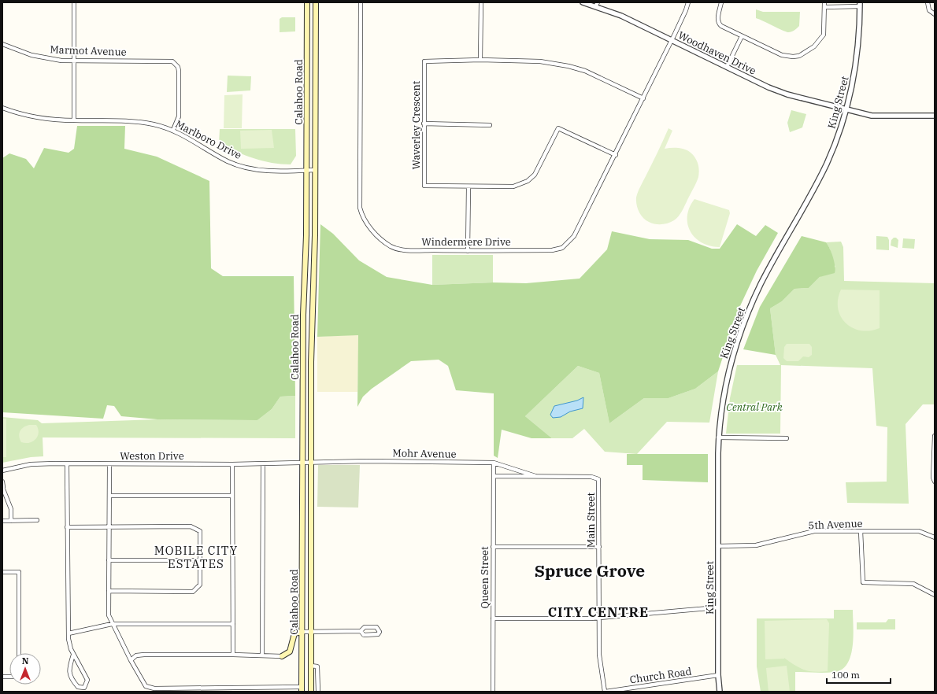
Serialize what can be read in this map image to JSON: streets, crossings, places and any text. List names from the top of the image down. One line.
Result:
{"streets":{"main road":["Calahoo Road"],"street":["Marmot Avenue","Woodhaven Drive","King Street","Waverley Crescent","Marlboro Drive","Windermere Drive","Mohr Avenue","Weston Drive","Main Street","5th Avenue","Queen Street","Church Road"]},"crossings":[["Marmot Avenue","Marlboro Drive"],["Woodhaven Drive","King Street"],["Woodhaven Drive","Windermere Drive"],["Calahoo Road","Marlboro Drive"],["Calahoo Road","Mohr Avenue"],["Calahoo Road","Weston Drive"],["King Street","5th Avenue"],["King Street","Church Road"],["Waverley Crescent","Windermere Drive"],["Mohr Avenue","Weston Drive"],["Mohr Avenue","Main Street"],["Mohr Avenue","Queen Street"],["Main Street","Church Road"]],"districts":["MOBILE CITY ESTATES","Spruce Grove","CITY CENTRE"],"parks":["Central Park"],"scale_bar":"100 m","north":"top"}
